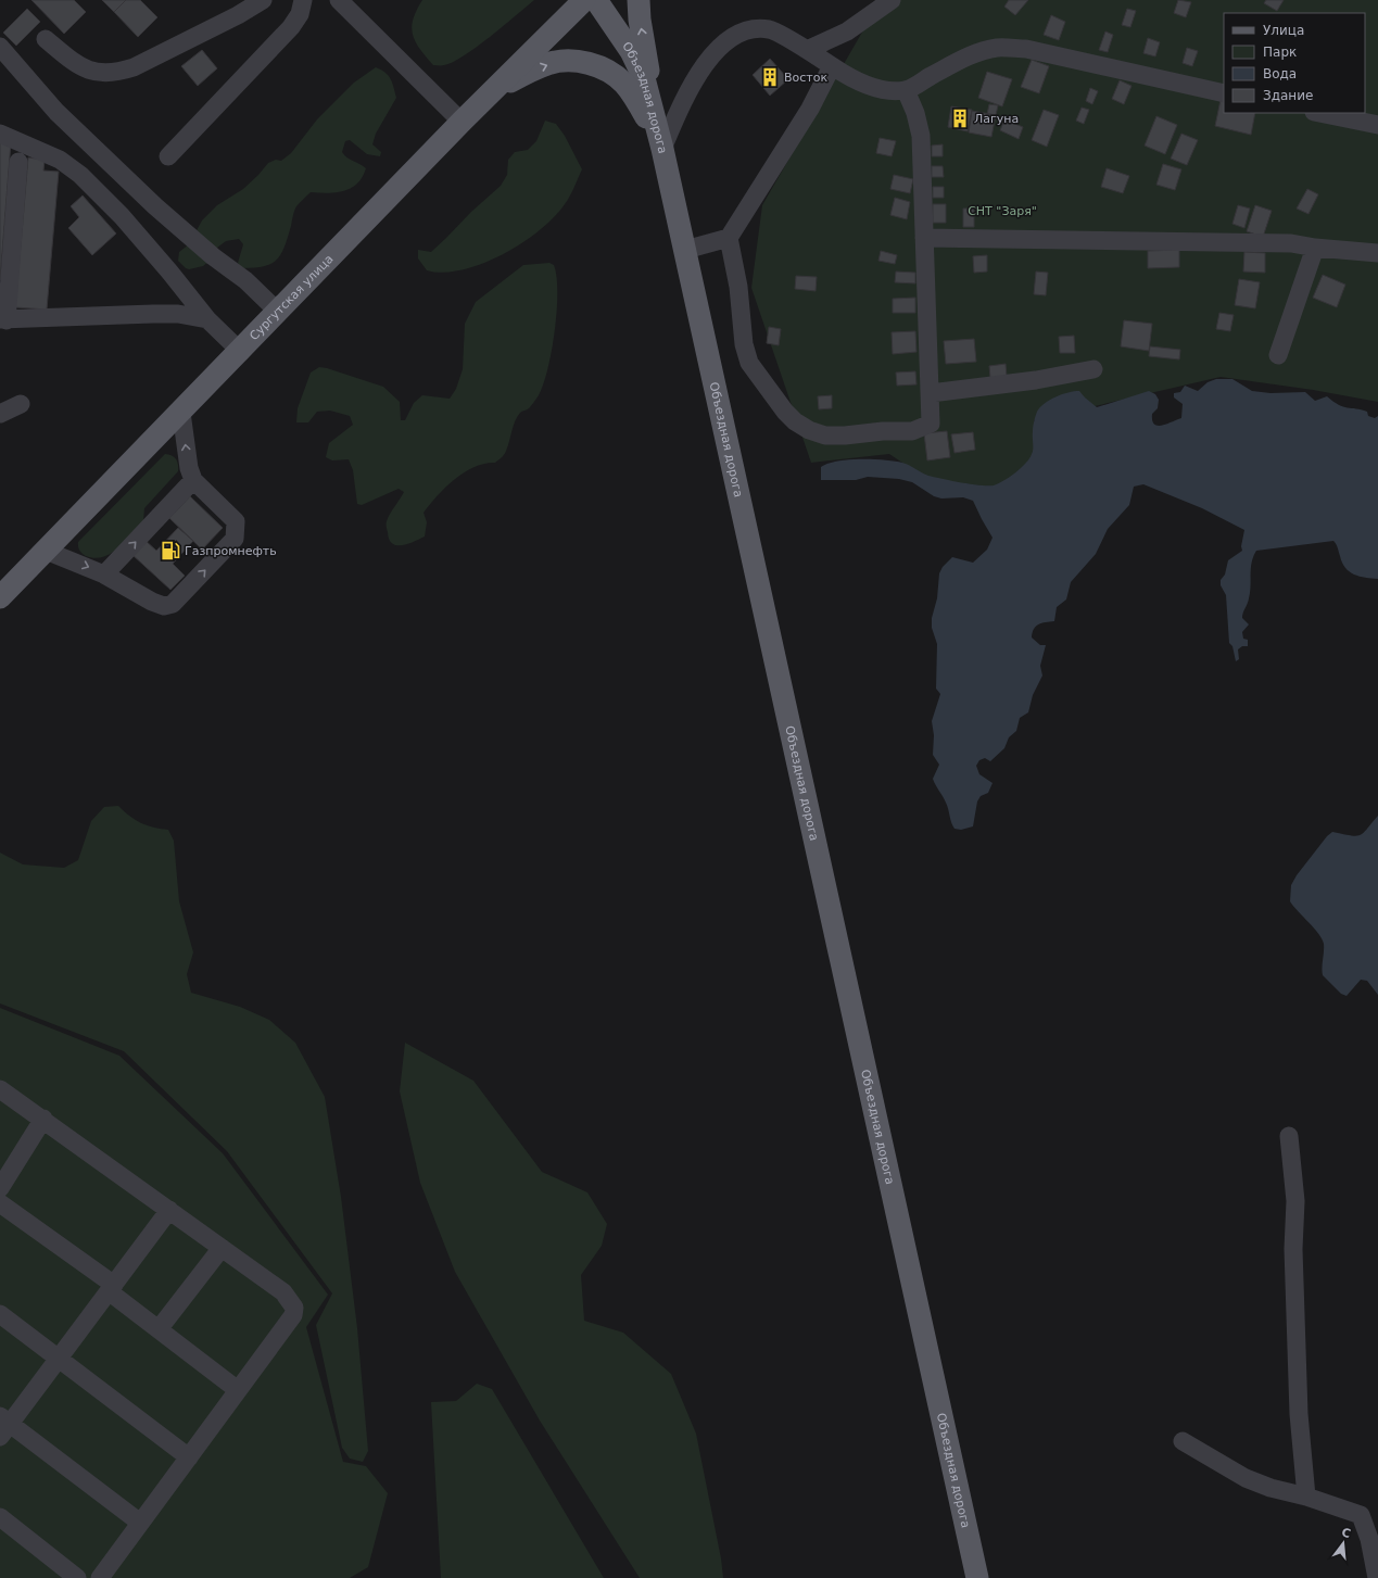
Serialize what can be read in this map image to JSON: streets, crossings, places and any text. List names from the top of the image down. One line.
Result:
{"streets":{"main road":["Объездная дорога","Сургутская улица"]},"parks":["СНТ \"Заря\""],"places":{"building":["Восток","Лагуна"],"fuel station":["Газпромнефть"]},"legend":["Улица","Парк","Вода","Здание"],"north":"top"}
